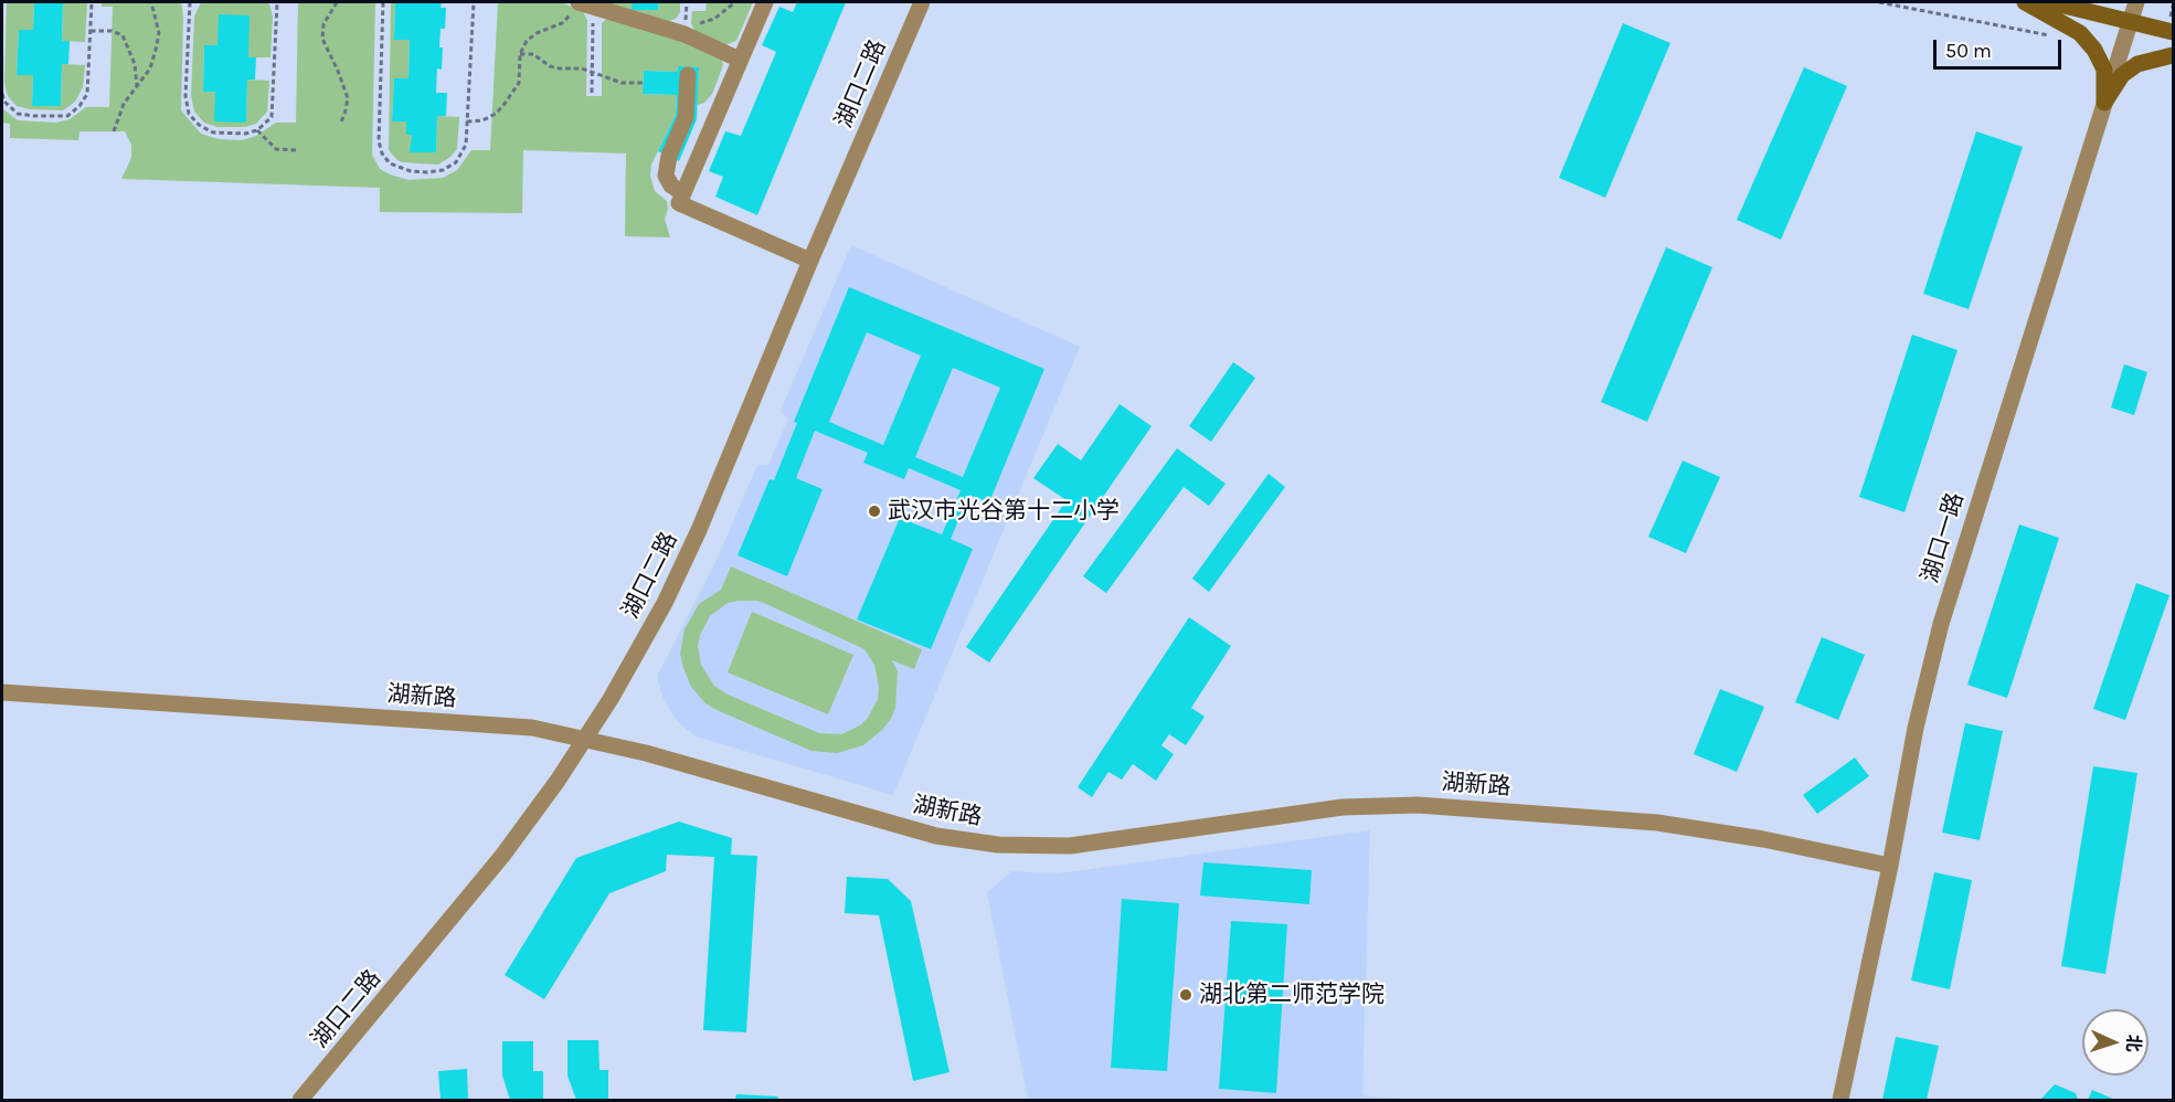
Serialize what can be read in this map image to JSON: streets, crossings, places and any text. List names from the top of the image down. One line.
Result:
{"streets":{"street":["湖口二路","湖口一路","湖新路"]},"crossings":[["湖口二路","湖新路"],["湖口一路","湖新路"]],"places":["武汉市光谷第十二小学","湖北第二师范学院"],"scale_bar":"50 m","north":"right"}
